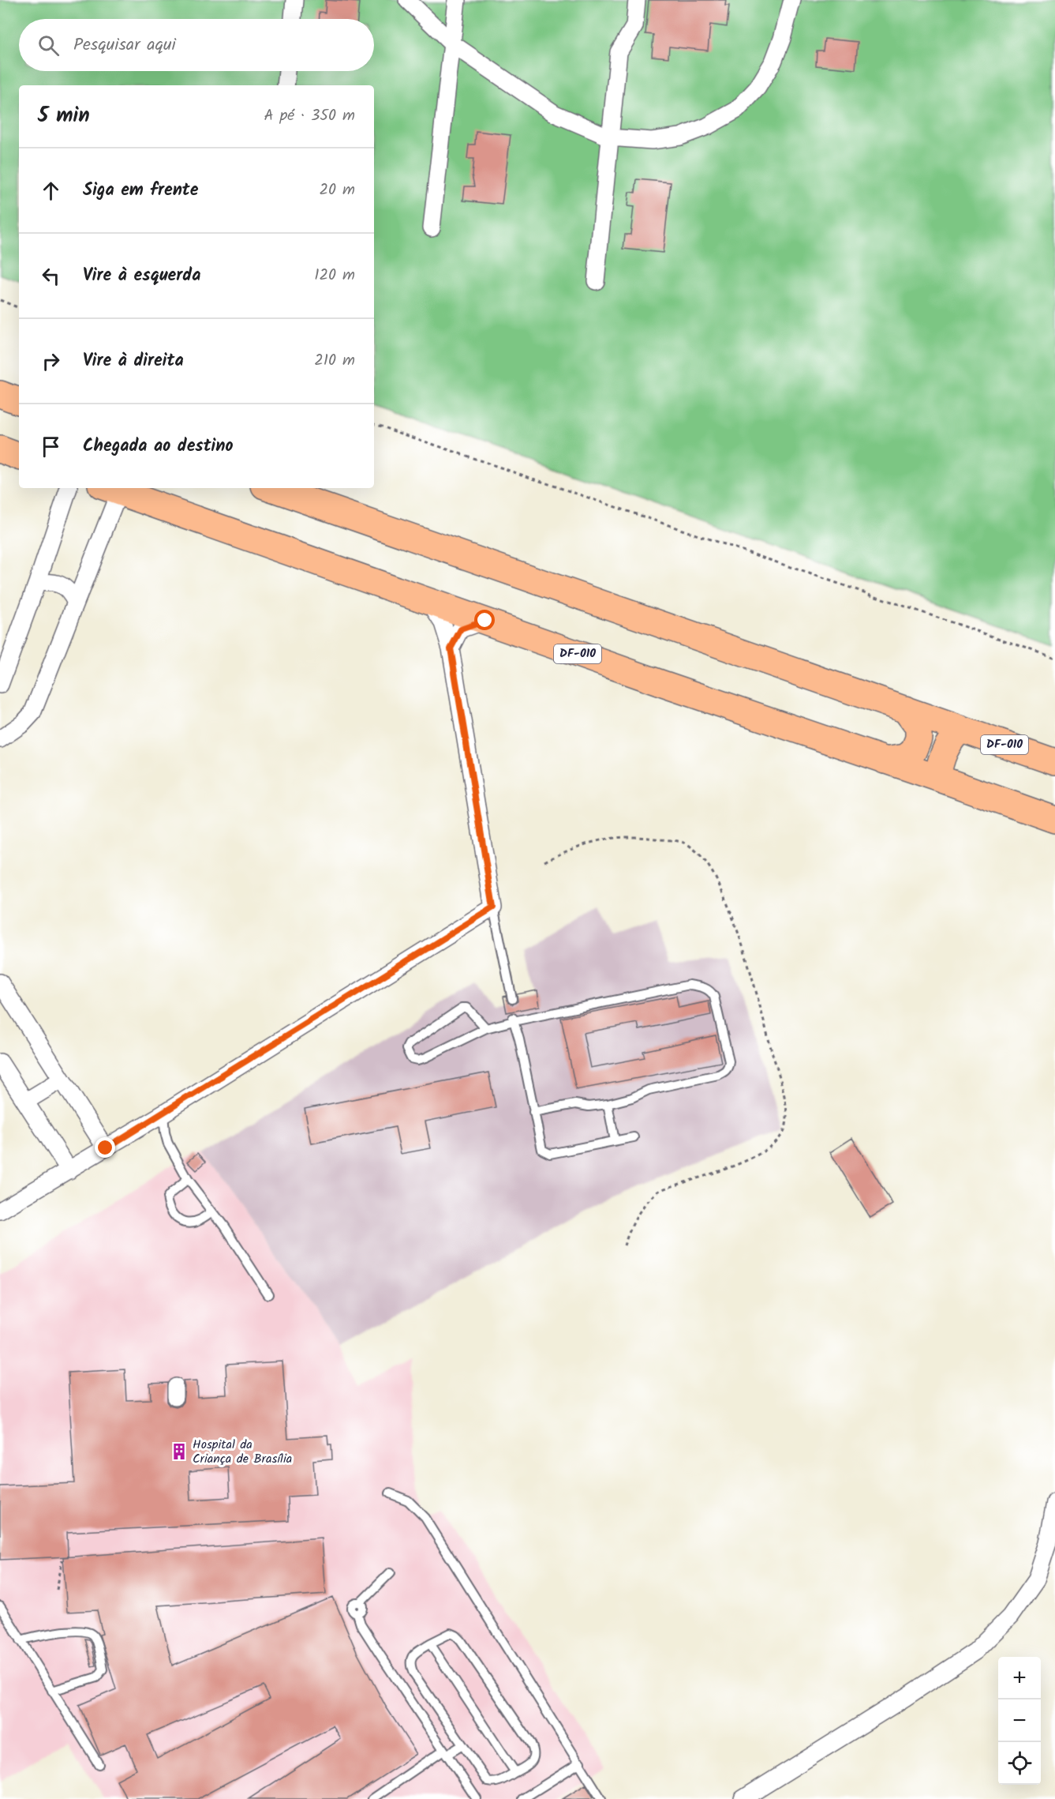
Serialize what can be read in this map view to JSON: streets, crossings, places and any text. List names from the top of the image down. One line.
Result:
{"streets":{"main road":["DF-010"]},"places":{"building":["Hospital da Criança de Brasília"]},"page":{"search":"Pesquisar aqui","heading":["5 min","A pé · 350 m"],"list":[["Siga em frente","20 m"],["Vire à esquerda","120 m"],["Vire à direita","210 m"],"Chegada ao destino"],"map_buttons":["+","−"]}}
